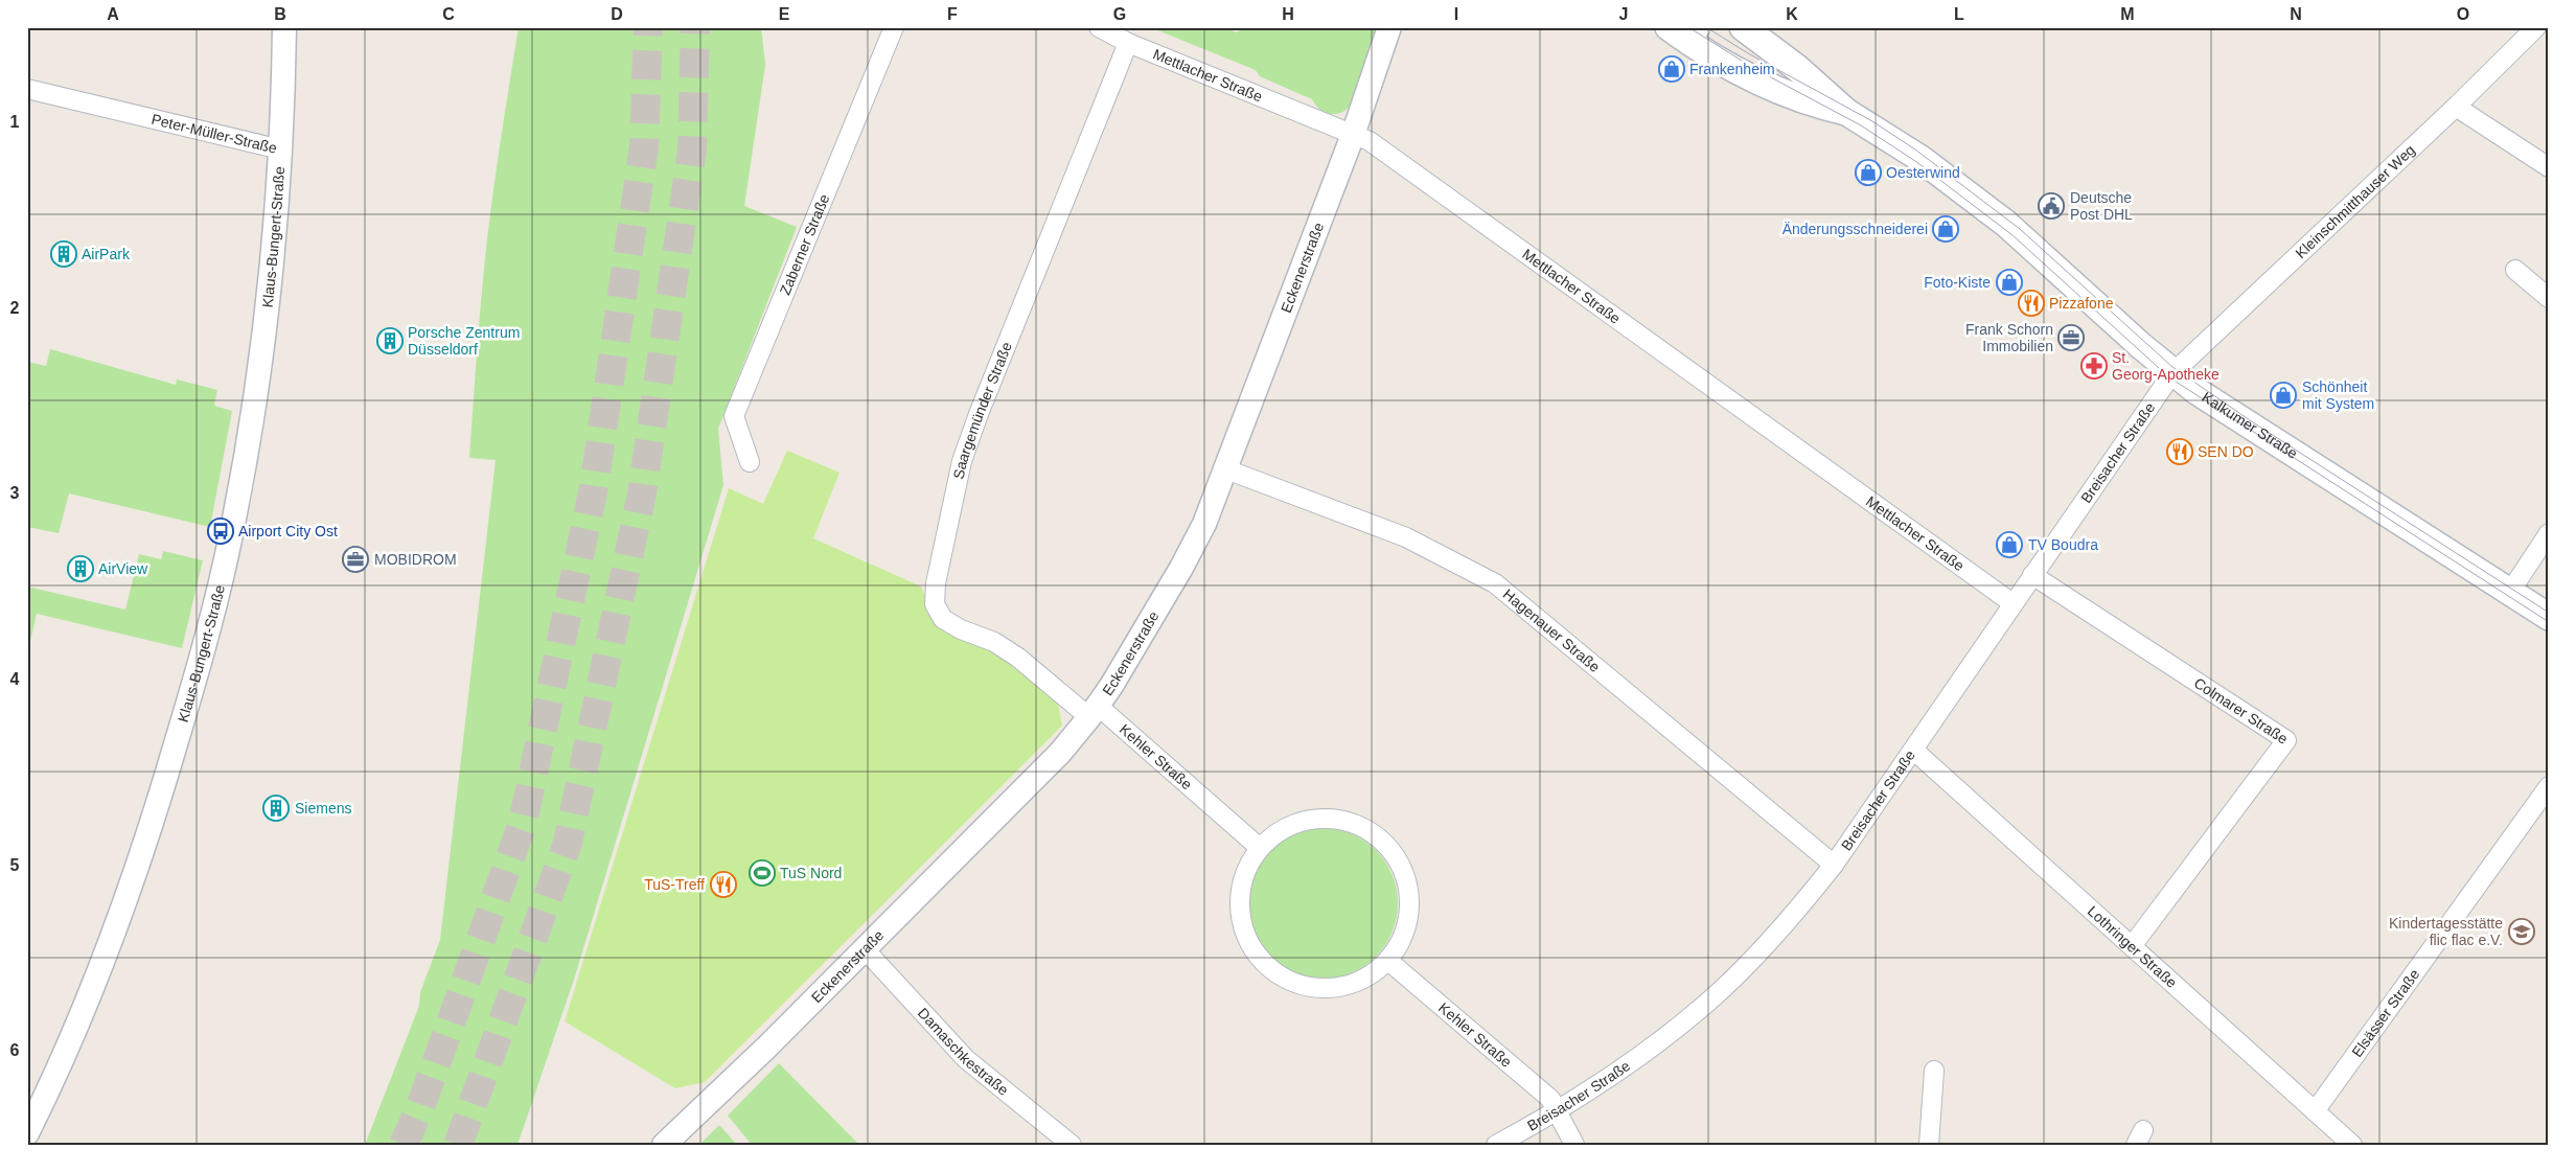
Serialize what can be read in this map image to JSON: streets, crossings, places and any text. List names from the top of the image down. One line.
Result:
{"streets":{"main road":["Kalkumer Straße"],"street":["Mettlacher Straße","Peter-Müller-Straße","Kleinschmitthauser Weg","Klaus-Bungert-Straße","Zaberner Straße","Eckenerstraße","Saargemünder Straße","Breisacher Straße","Hagenauer Straße","Colmarer Straße","Kehler Straße","Lothringer Straße","Elsässer Straße","Damaschkestraße"]},"crossings":[["Mettlacher Straße","Eckenerstraße"],["Mettlacher Straße","Saargemünder Straße"],["Mettlacher Straße","Breisacher Straße"],["Peter-Müller-Straße","Klaus-Bungert-Straße"],["Kleinschmitthauser Weg","Kalkumer Straße"],["Kleinschmitthauser Weg","Breisacher Straße"],["Eckenerstraße","Saargemünder Straße"],["Eckenerstraße","Hagenauer Straße"],["Eckenerstraße","Kehler Straße"],["Eckenerstraße","Damaschkestraße"],["Saargemünder Straße","Kehler Straße"],["Kalkumer Straße","Breisacher Straße"],["Breisacher Straße","Hagenauer Straße"],["Breisacher Straße","Colmarer Straße"],["Breisacher Straße","Kehler Straße"],["Breisacher Straße","Lothringer Straße"],["Colmarer Straße","Lothringer Straße"],["Lothringer Straße","Elsässer Straße"]],"places":{"shop":["Frankenheim","Oesterwind","Änderungsschneiderei","Foto-Kiste","Schönheit mit System","TV Boudra"],"public building":["Deutsche Post DHL"],"building":["AirPark","Porsche Zentrum Düsseldorf","AirView","Siemens"],"restaurant":["Pizzafone","SEN DO","TuS-Treff"],"office":["Frank Schorn Immobilien","MOBIDROM"],"pharmacy":["St. Georg-Apotheke"],"bus stop":["Airport City Ost"],"sports":["TuS Nord"],"school or university":["Kindertagesstätte flic flac e.V."]},"grid":{"columns":["A","B","C","D","E","F","G","H","I","J","K","L","M","N","O"],"rows":["1","2","3","4","5","6"]}}
